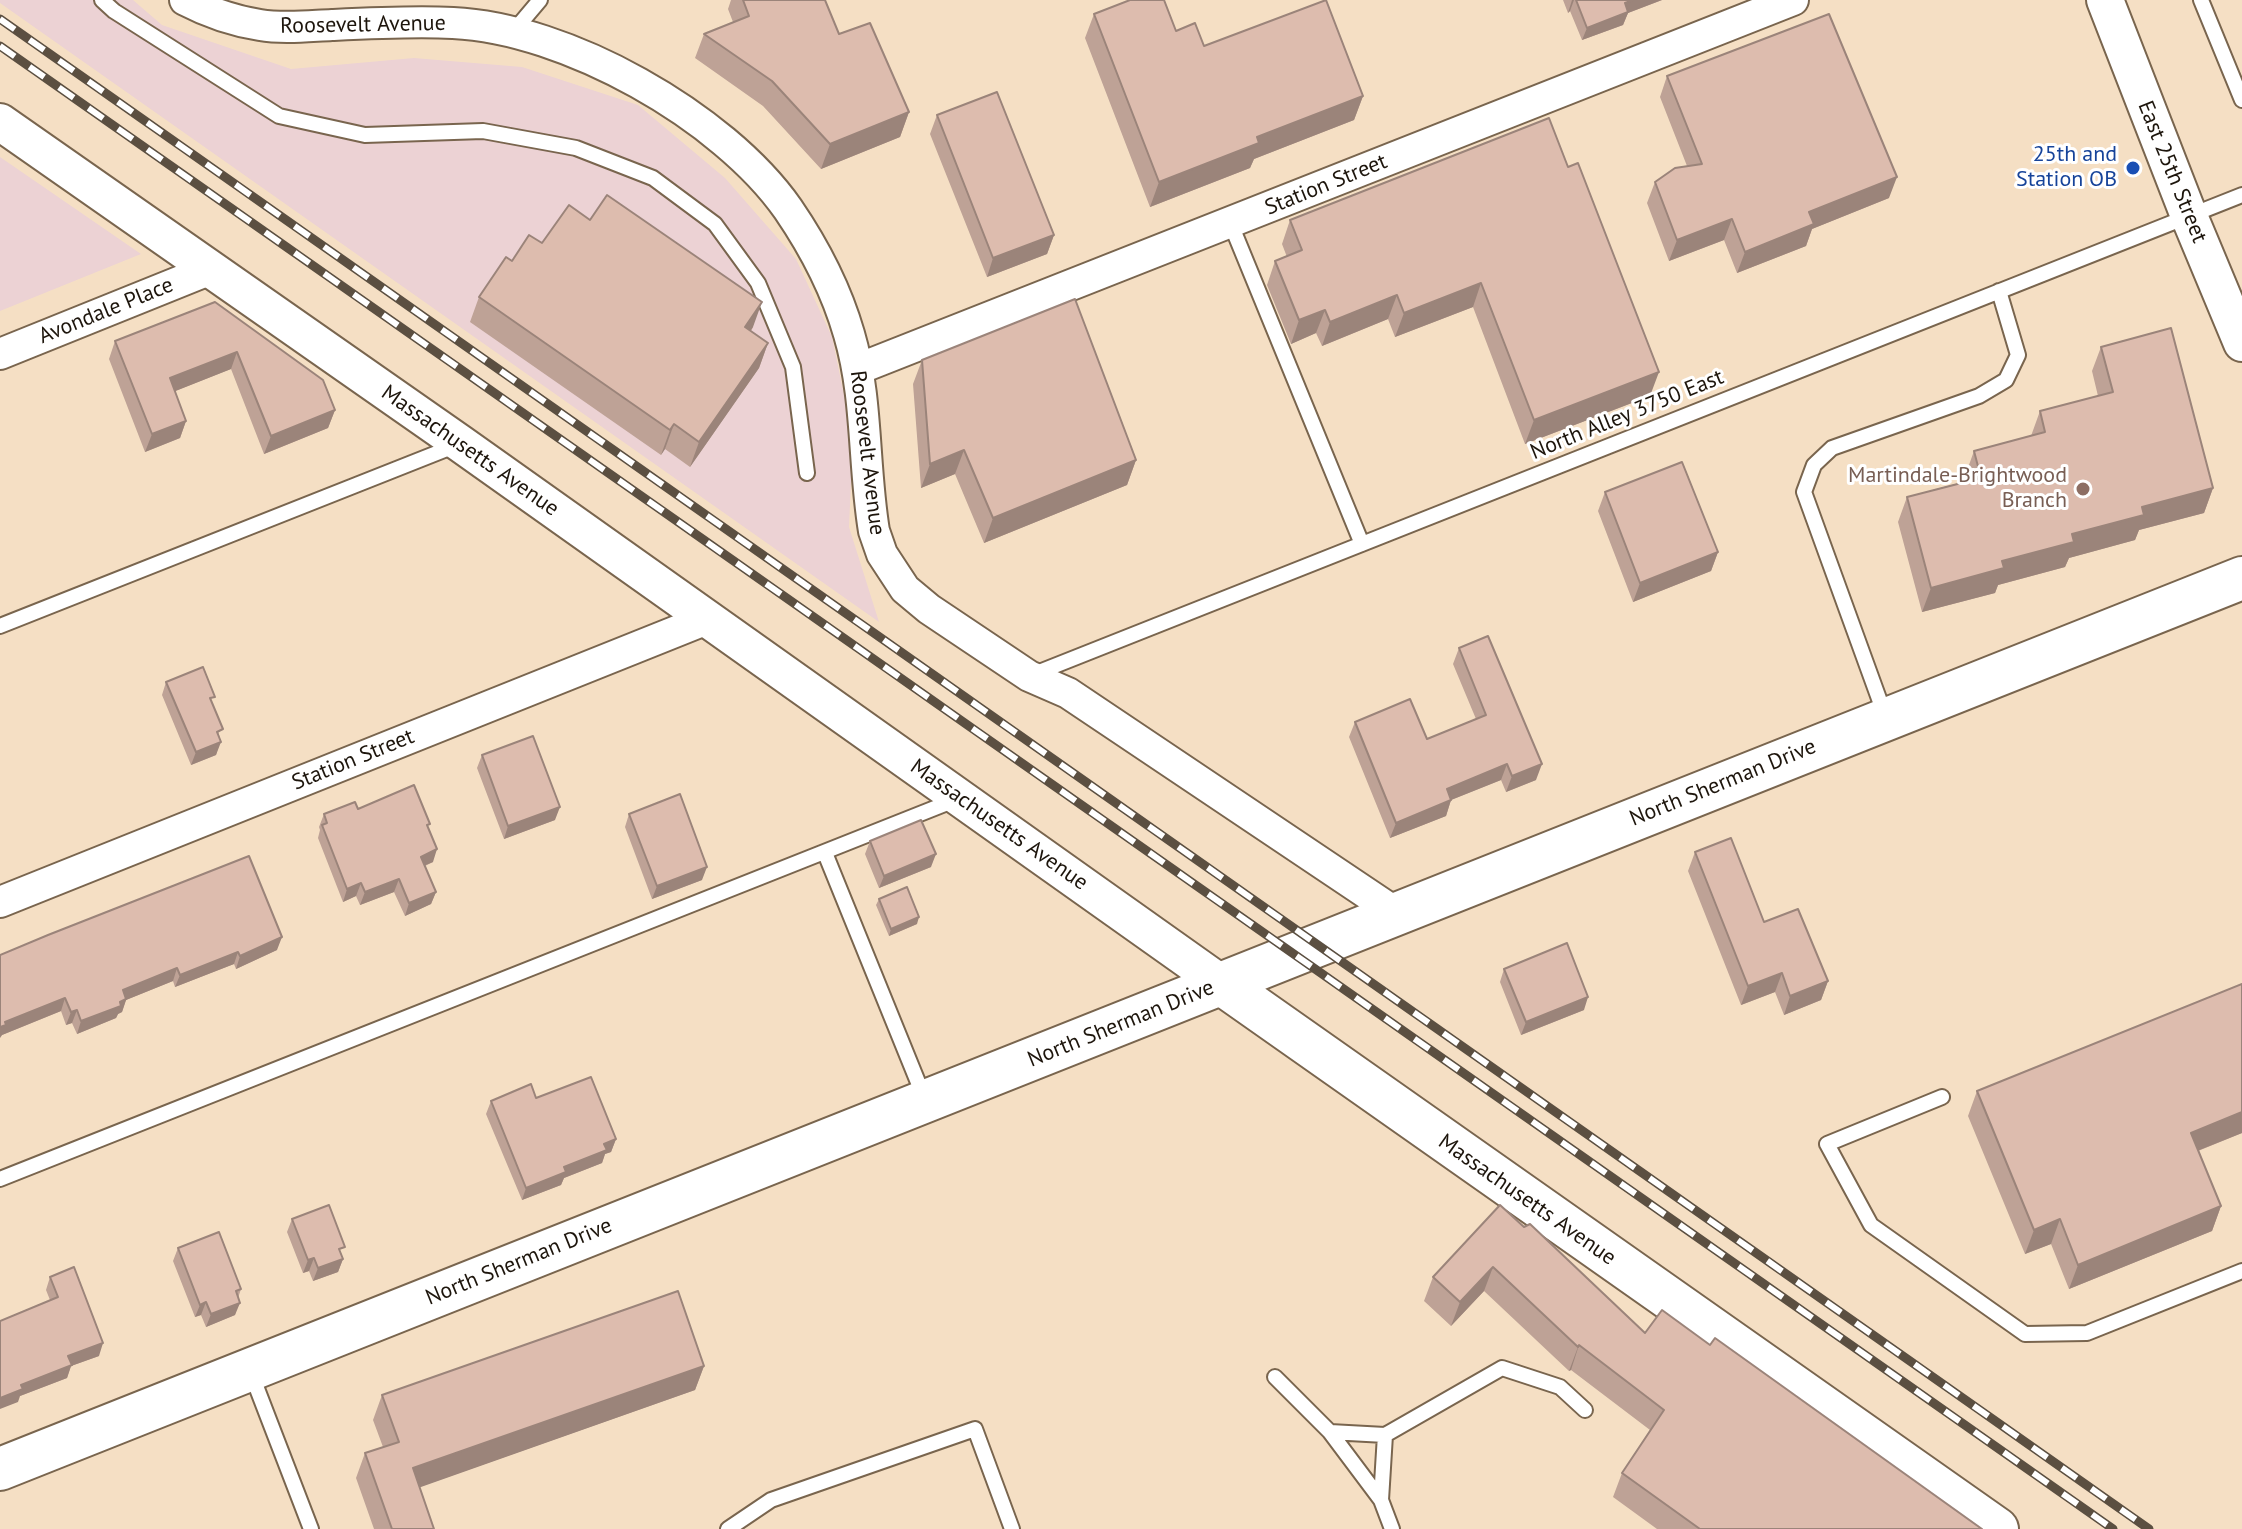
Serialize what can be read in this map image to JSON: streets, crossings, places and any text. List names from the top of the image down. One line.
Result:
{"streets":{"main road":["Massachusetts Avenue","North Sherman Drive"],"street":["Roosevelt Avenue","East 25th Street","Station Street","Avondale Place"],"lane":["North Alley 3750 East"]},"crossings":[["Roosevelt Avenue","Station Street"],["Roosevelt Avenue","North Alley 3750 East"],["Roosevelt Avenue","North Sherman Drive"],["East 25th Street","North Alley 3750 East"],["Station Street","Massachusetts Avenue"],["Avondale Place","Massachusetts Avenue"],["Massachusetts Avenue","North Sherman Drive"]],"places":["25th and Station OB","Martindale-Brightwood Branch"]}
